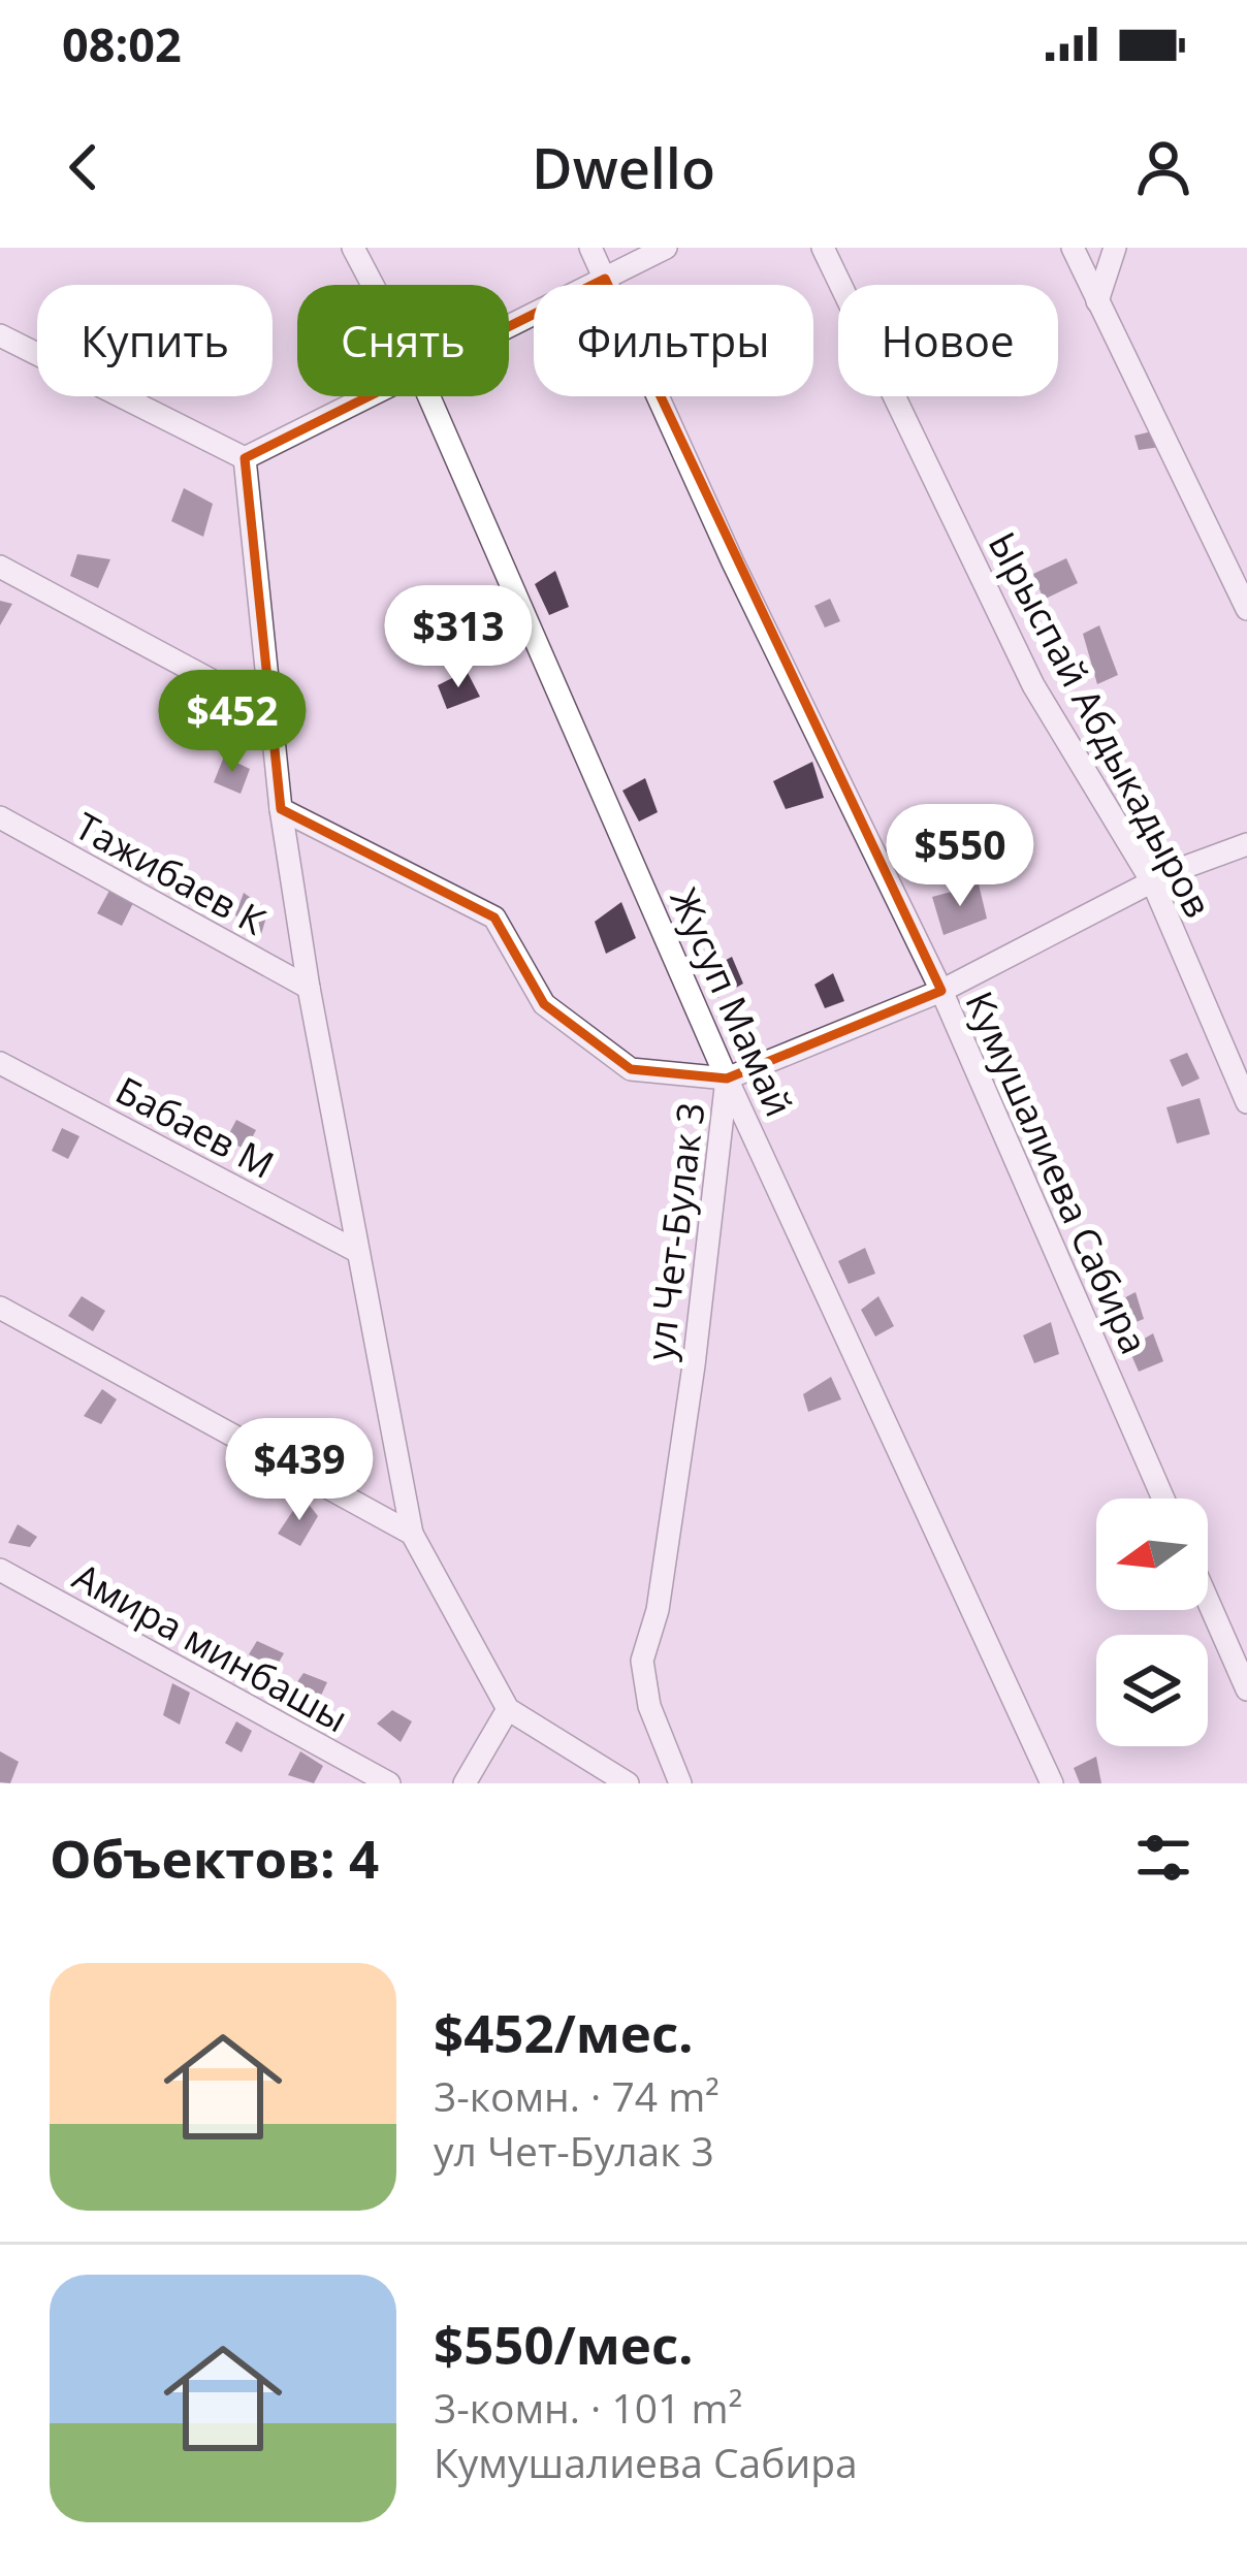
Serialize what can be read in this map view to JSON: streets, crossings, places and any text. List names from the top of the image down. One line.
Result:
{"streets":{"street":["Ырыспай Абдыкадыров","Тажибаев К","Жусуп Мамай","Бабаев М","Кумушалиева Сабира","ул Чет-Булак 3","Амира минбашы"]},"crossings":[["Жусуп Мамай","ул Чет-Булак 3"]],"north":"left","page":{"status":"08:02","header":"Dwello","chip":["Купить","Снять","Фильтры","Новое"],"price":["$313","$452","$550","$439"],"heading":"Объектов: 4","list":[{"name":"$452/мес.","note":"3-комн. · 74 m² · ул Чет-Булак 3"},{"name":"$550/мес.","note":"3-комн. · 101 m² · Кумушалиева Сабира"}]}}
